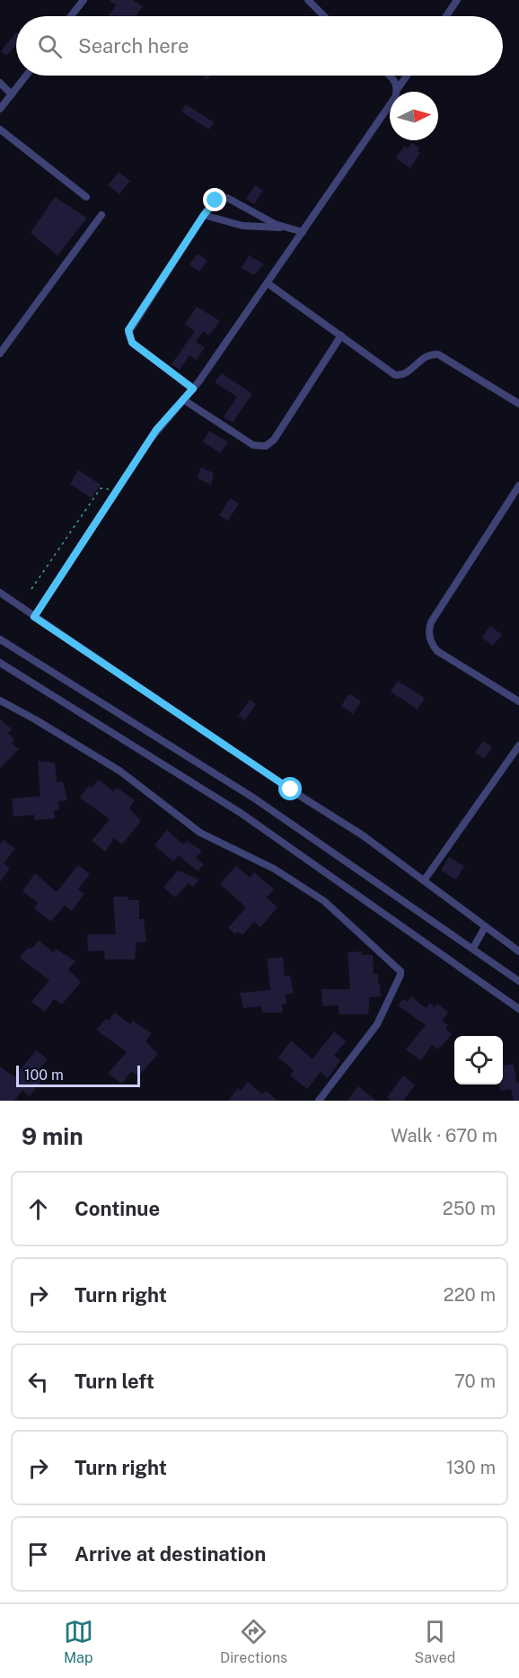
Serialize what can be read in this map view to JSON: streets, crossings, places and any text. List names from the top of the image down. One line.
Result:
{"scale_bar":"100 m","north":"right","page":{"search":"Search here","scale":"100 m","heading":["9 min","Walk · 670 m"],"list":[["Continue","250 m"],["Turn right","220 m"],["Turn left","70 m"],["Turn right","130 m"],"Arrive at destination"],"nav":["Map","Directions","Saved"]}}
